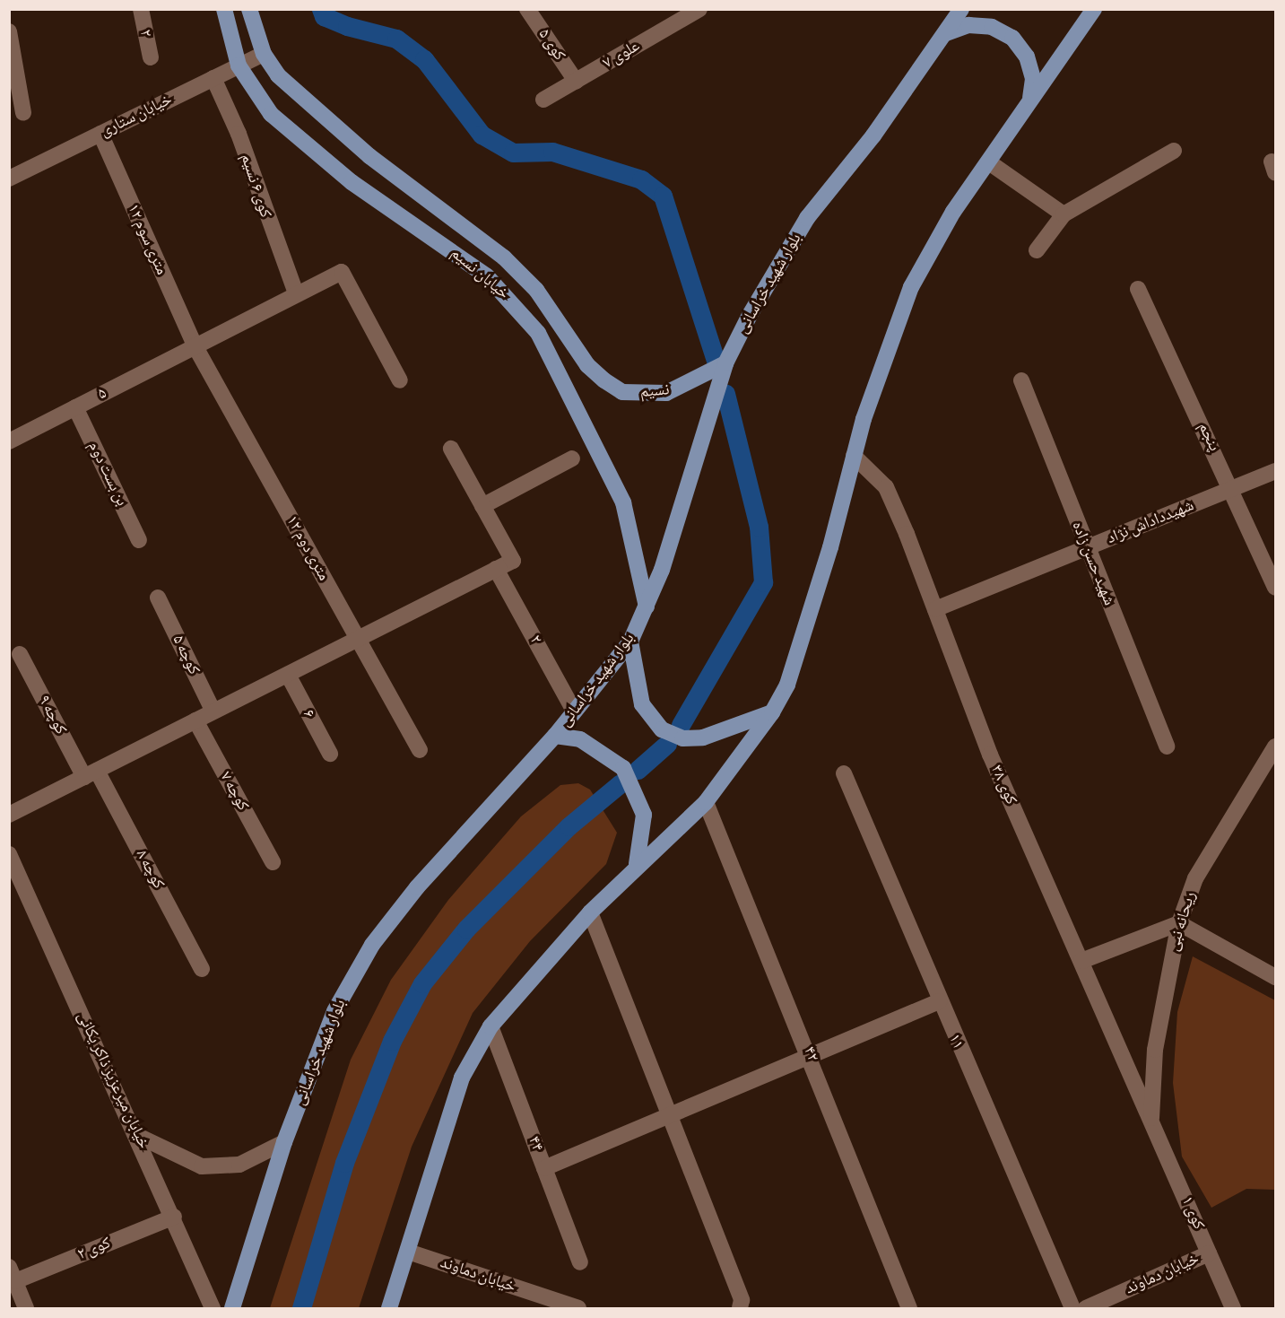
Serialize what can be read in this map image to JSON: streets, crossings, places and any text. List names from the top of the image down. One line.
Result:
{"streets":{"main road":["خیابان نسیم","بلوار شهید خراسانی","نسیم"],"street":["۲","کوی ۵","علوی ۷","خیابان ستاری","کوی ۶ نسیم","۱۲ متری سوم","۵","پنجم","بن بست دوم","شهیدداداش نژاد","۱۲ متری دوم","شهید حسن زاده","کوچه ۵","۶","کوچه ۹","کوی ۳۸","کوچه ۷","کوچه ۸","ریحانه نبی","۱۱","۴۲","خیابان میرعزیز ذاکر یکانی","۴۴","کوی ۱","کوی ۲","خیابان دماوند"]},"crossings":[["۲","بلوار شهید خراسانی"],["کوی ۵","علوی ۷"],["خیابان ستاری","کوی ۶ نسیم"],["خیابان ستاری","۱۲ متری سوم"],["خیابان ستاری","خیابان نسیم"],["کوی ۶ نسیم","۵"],["۱۲ متری سوم","۵"],["۱۲ متری سوم","۱۲ متری دوم"],["خیابان نسیم","بلوار شهید خراسانی"],["خیابان نسیم","نسیم"],["بلوار شهید خراسانی","نسیم"],["۵","بن بست دوم"],["۵","۱۲ متری دوم"],["پنجم","شهیدداداش نژاد"],["شهیدداداش نژاد","شهید حسن زاده"],["شهیدداداش نژاد","کوی ۳۸"],["کوچه ۹","کوچه ۸"],["کوی ۳۸","ریحانه نبی"],["کوی ۳۸","کوی ۱"],["ریحانه نبی","کوی ۱"],["خیابان میرعزیز ذاکر یکانی","کوی ۲"],["کوی ۱","خیابان دماوند"]]}
